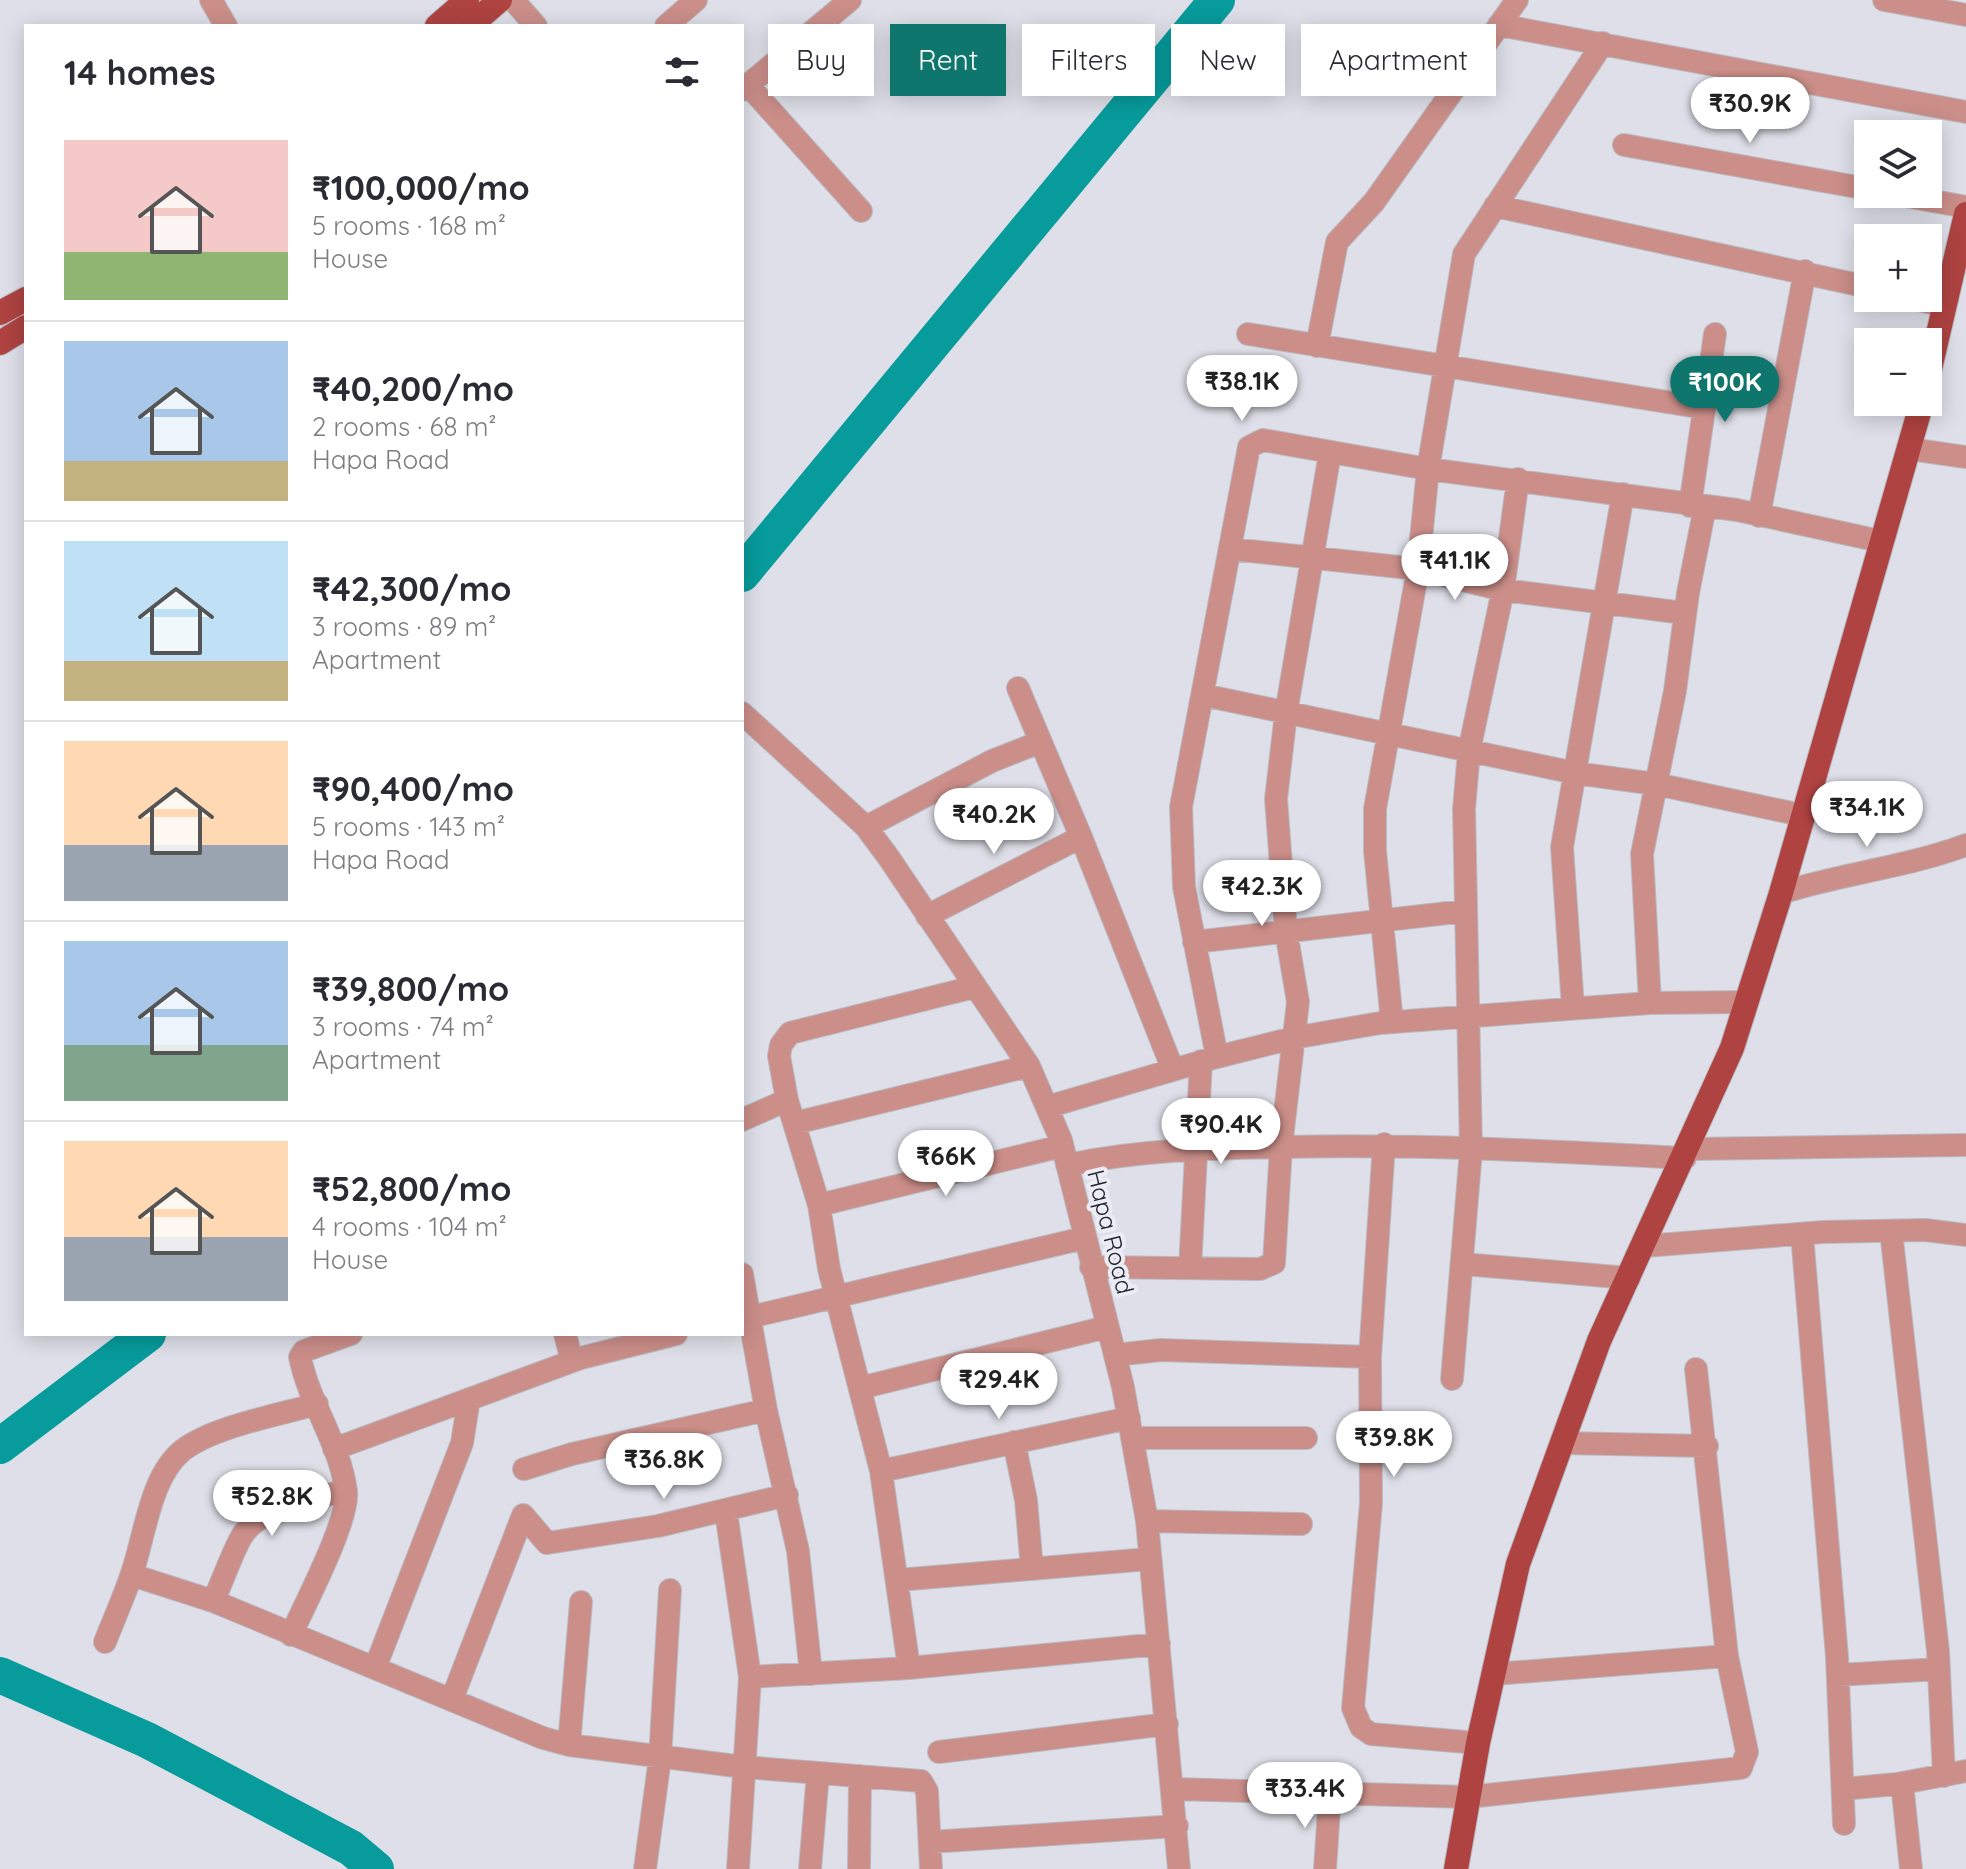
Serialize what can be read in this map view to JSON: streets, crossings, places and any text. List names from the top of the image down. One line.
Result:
{"streets":{"street":["Hapa Road"]},"page":{"chip":["Buy","Rent","Filters","New","Apartment"],"heading":"14 homes","price":["₹30.9K","₹38.1K","₹100K","₹41.1K","₹34.1K","₹40.2K","₹42.3K","₹90.4K","₹66K","₹29.4K","₹39.8K","₹36.8K","₹52.8K","₹33.4K"],"map_buttons":["+","−"],"list":[{"name":"₹100,000/mo","note":"5 rooms · 168 m² · House"},{"name":"₹40,200/mo","note":"2 rooms · 68 m² · Hapa Road"},{"name":"₹42,300/mo","note":"3 rooms · 89 m² · Apartment"},{"name":"₹90,400/mo","note":"5 rooms · 143 m² · Hapa Road"},{"name":"₹39,800/mo","note":"3 rooms · 74 m² · Apartment"},{"name":"₹52,800/mo","note":"4 rooms · 104 m² · House"}]}}
